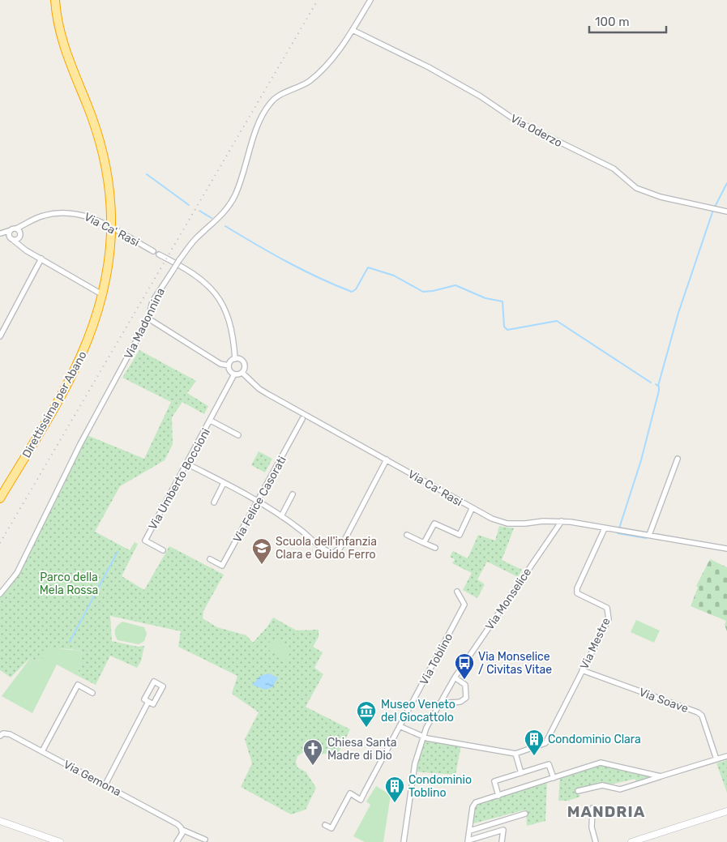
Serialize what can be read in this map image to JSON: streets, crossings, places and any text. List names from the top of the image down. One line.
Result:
{"streets":{"highway":["Direttissima per Abano"],"street":["Via Oderzo","Via Ca' Rasi","Via Madonnina","Via Umberto Boccioni","Via Felice Casorati","Via Monselice","Via Mestre","Via Toblino","Via Soave","Via Gemona"]},"crossings":[["Via Oderzo","Via Madonnina"],["Via Ca' Rasi","Via Umberto Boccioni"],["Via Ca' Rasi","Via Monselice"],["Via Ca' Rasi","Via Mestre"],["Via Monselice","Via Mestre"],["Via Mestre","Via Soave"]],"districts":["MANDRIA"],"parks":["Parco della Mela Rossa"],"places":{"school or university":["Scuola dell'infanzia Clara e Guido Ferro"],"bus stop":["Via Monselice / Civitas Vitae"],"museum":["Museo Veneto del Giocattolo"],"building":["Condominio Clara","Condominio Toblino"],"church":["Chiesa Santa Madre di Dio"]},"scale_bar":"100 m"}
